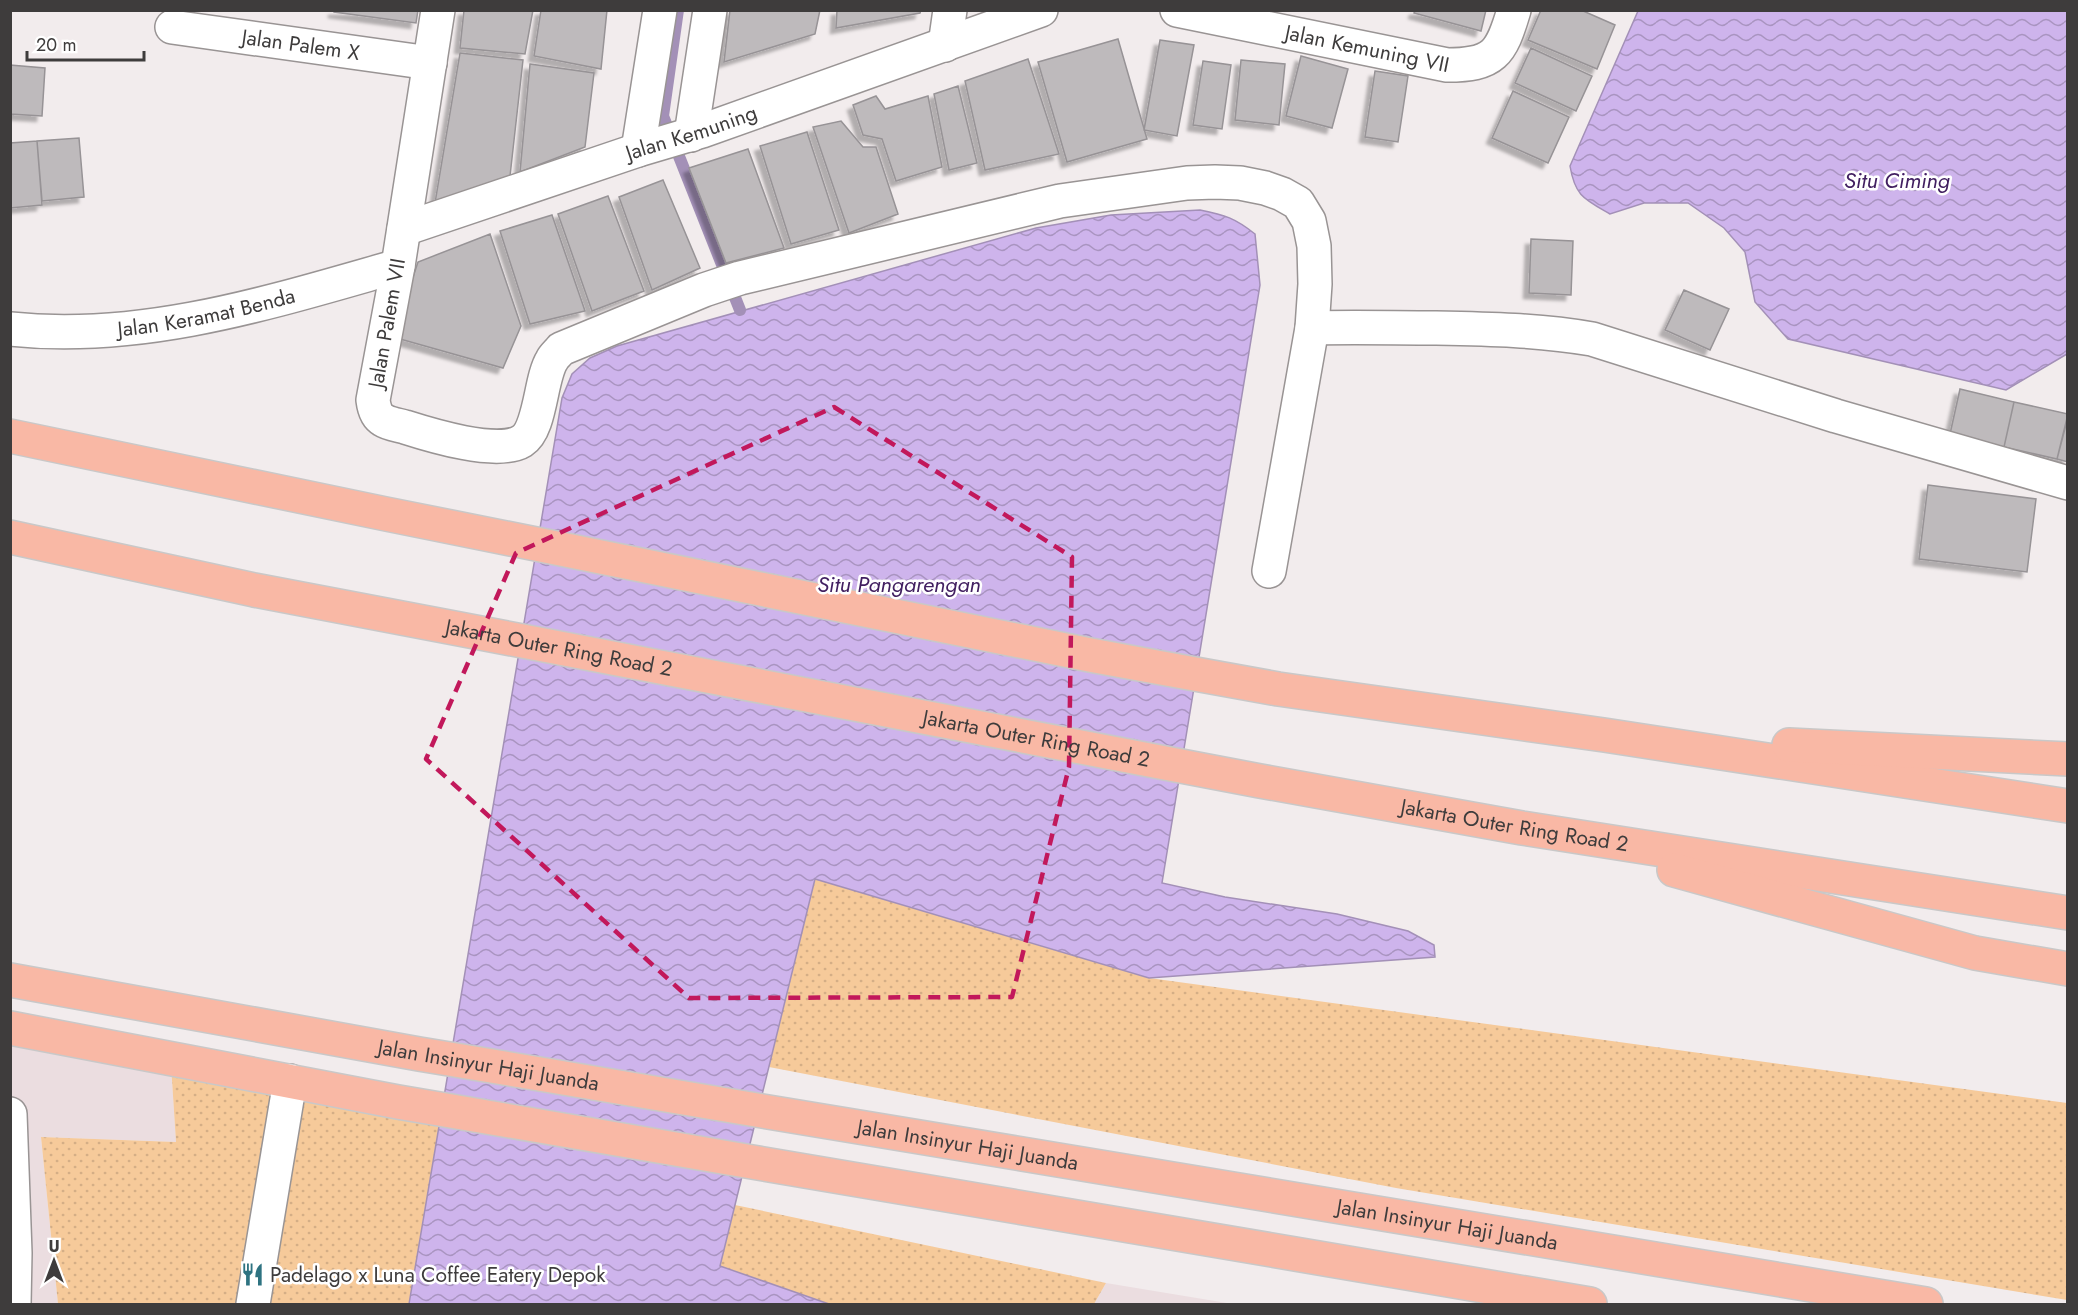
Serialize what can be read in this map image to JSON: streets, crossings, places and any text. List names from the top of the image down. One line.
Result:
{"streets":{"highway":["Jakarta Outer Ring Road 2","Jalan Insinyur Haji Juanda"],"street":["Jalan Palem X","Jalan Kemuning VII","Jalan Kemuning","Jalan Keramat Benda","Jalan Palem VII"]},"crossings":[["Jalan Palem X","Jalan Palem VII"],["Jalan Kemuning","Jalan Palem VII"],["Jalan Keramat Benda","Jalan Palem VII"]],"water":["Situ Ciming","Situ Pangarengan"],"places":{"restaurant":["Padelago x Luna Coffee Eatery Depok"]},"scale_bar":"20 m","north":"top"}
